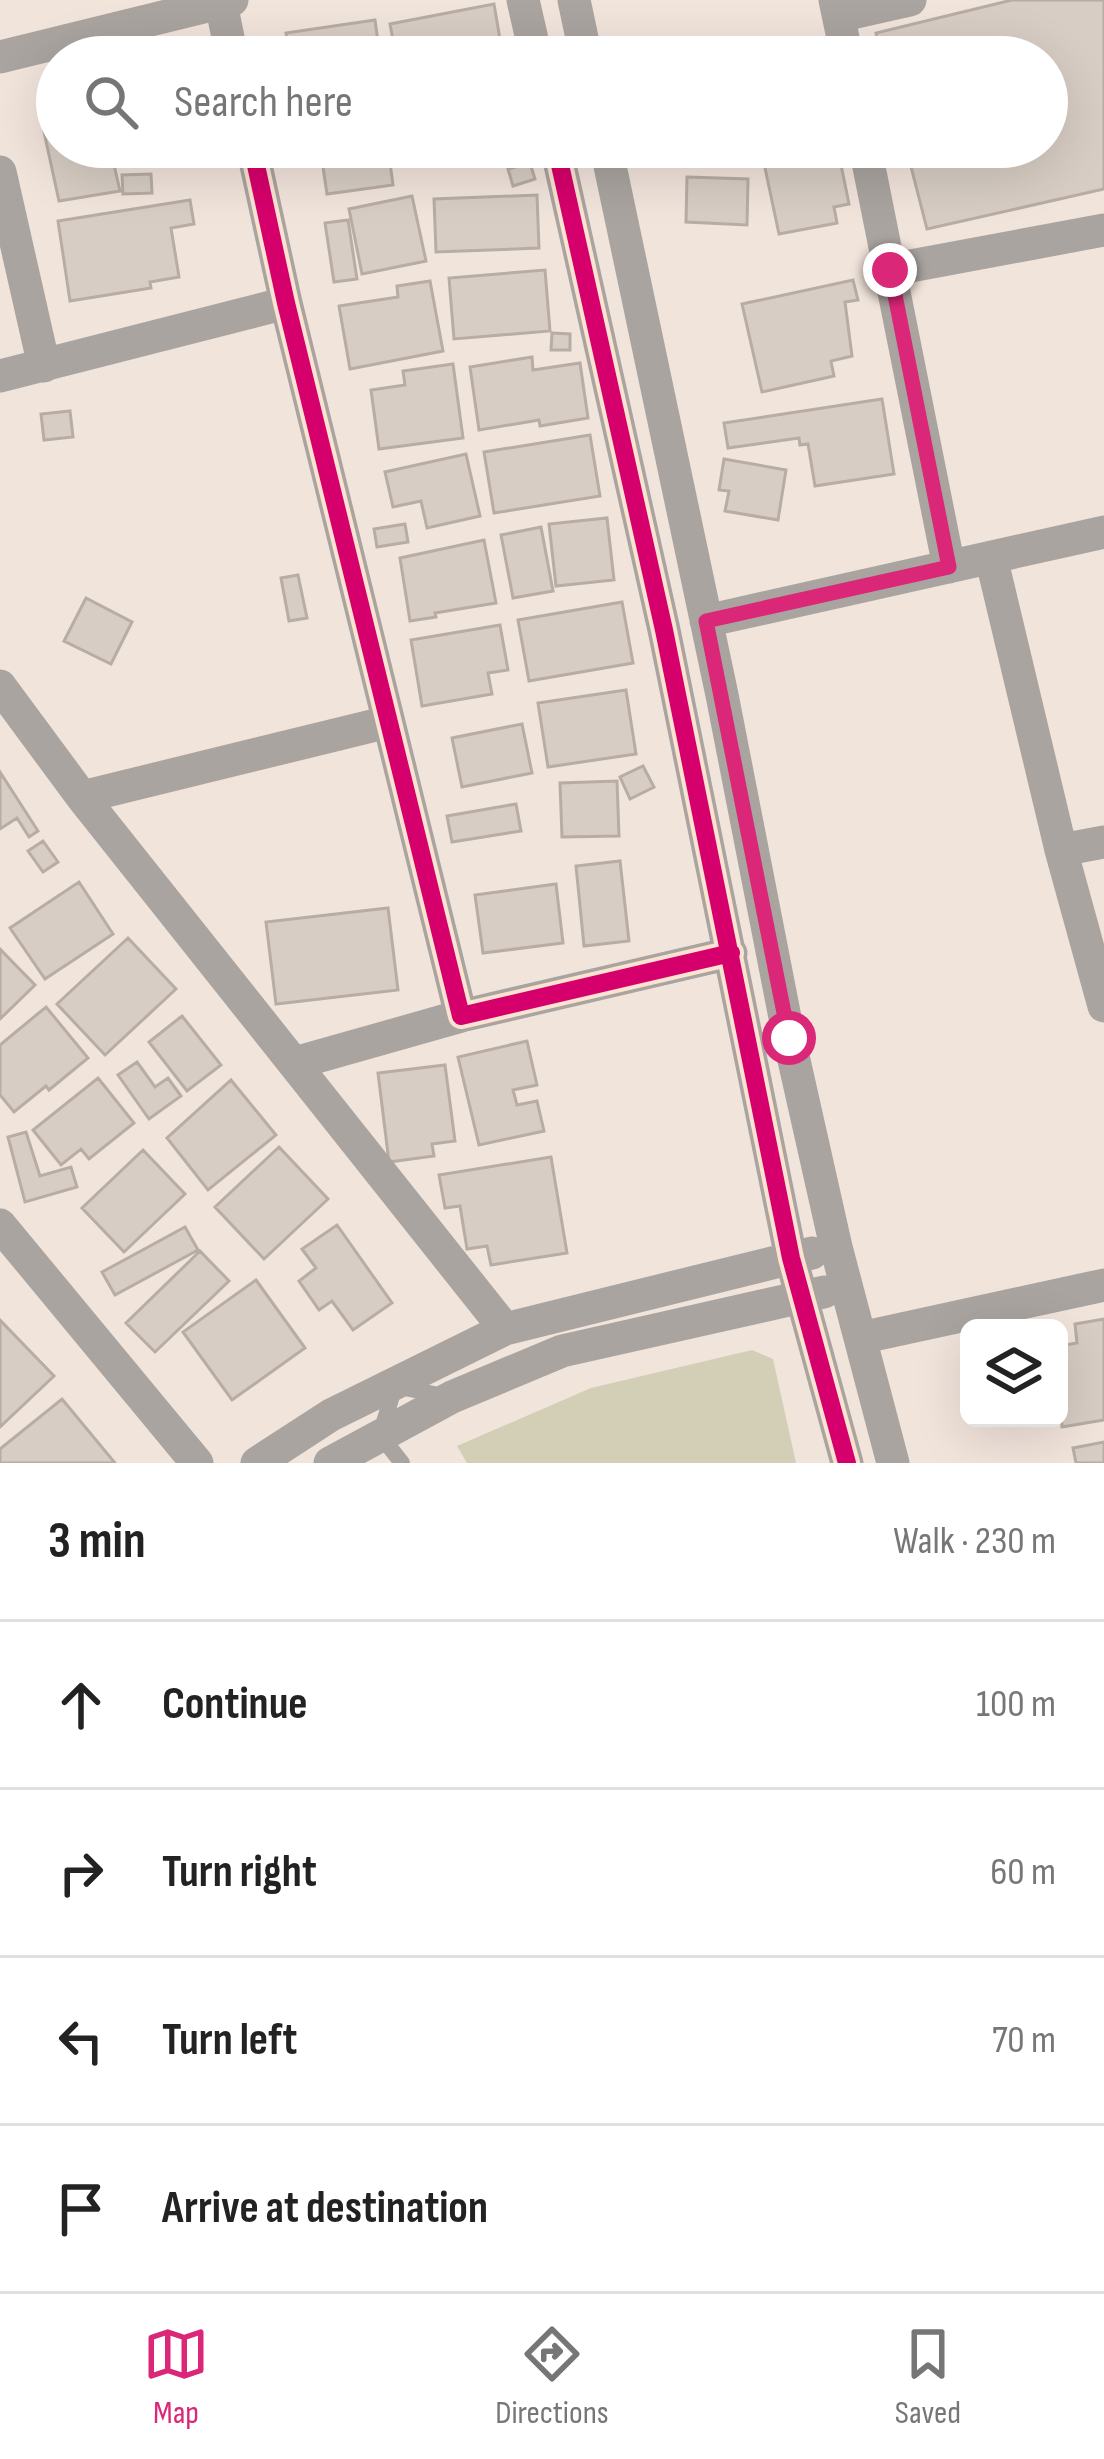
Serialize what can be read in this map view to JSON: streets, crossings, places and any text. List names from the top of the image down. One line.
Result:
{"page":{"search":"Search here","heading":["3 min","Walk · 230 m"],"list":[["Continue","100 m"],["Turn right","60 m"],["Turn left","70 m"],"Arrive at destination"],"nav":["Map","Directions","Saved"]}}
